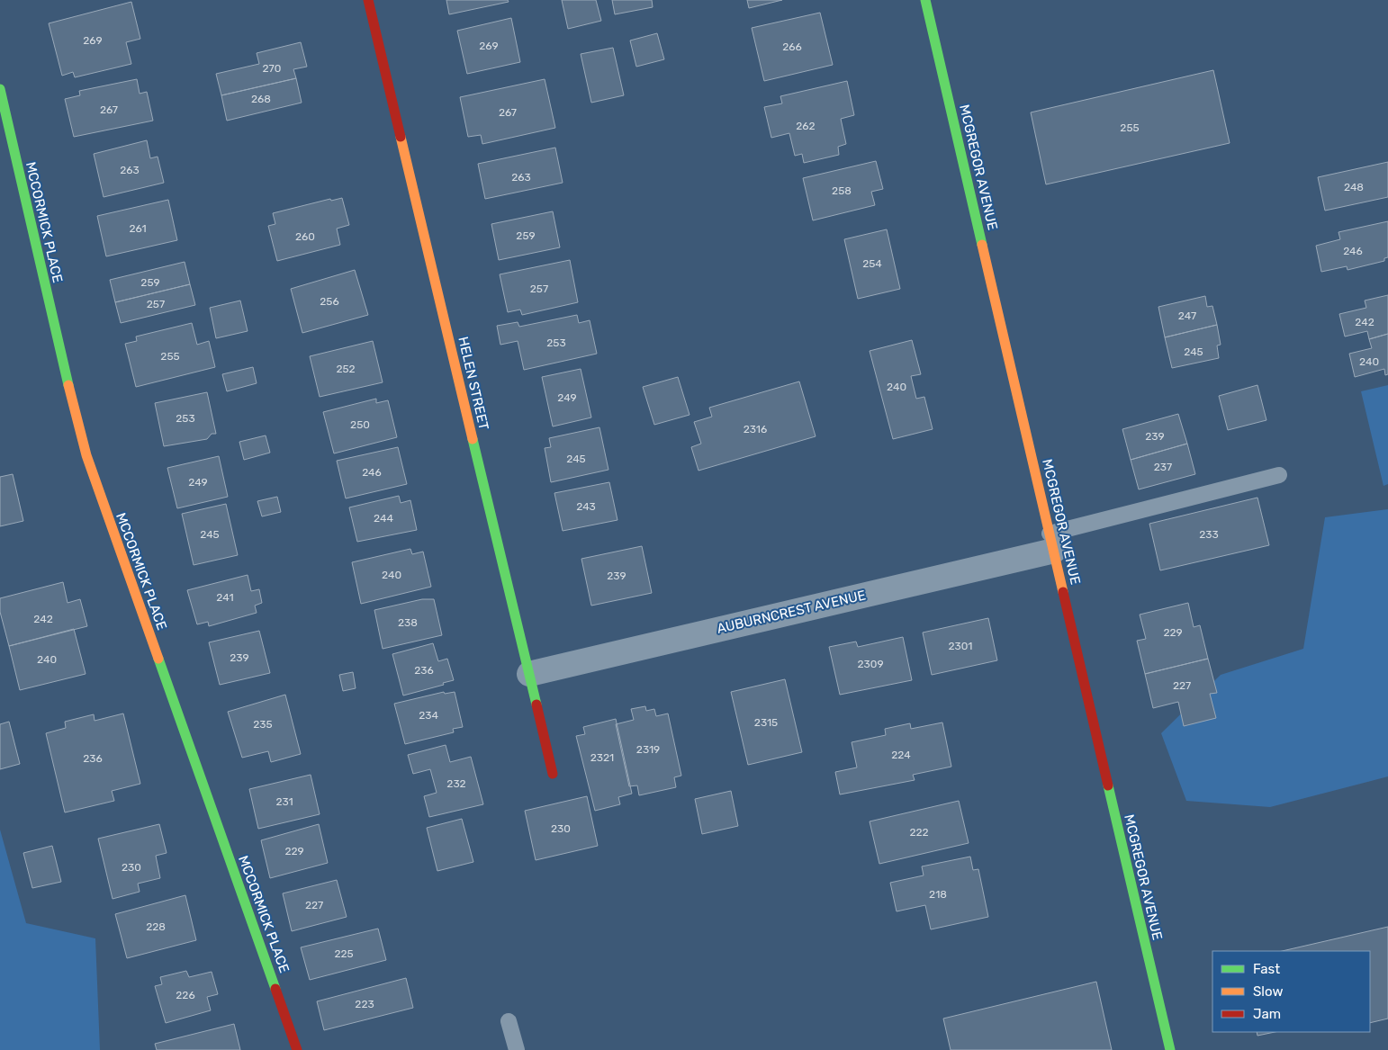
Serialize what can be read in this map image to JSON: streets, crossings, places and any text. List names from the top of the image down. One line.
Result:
{"streets":{"street":["MCGREGOR AVENUE","MCCORMICK PLACE","HELEN STREET","AUBURNCREST AVENUE"]},"crossings":[["MCGREGOR AVENUE","AUBURNCREST AVENUE"],["HELEN STREET","AUBURNCREST AVENUE"]],"house_numbers":["269","269","266","270","268","267","267","262","255","263","263","248","258","261","259","260","246","254","259","257","256","257","247","242","253","245","255","240","252","240","249","253","250","2316","239","245","237","246","249","243","244","245","233","240","239","241","242","238","229","2301","239","240","2309","236","227","234","2315","235","2319","224","2321","236","232","231","230","222","229","230","218","227","228","225","226","223"],"legend":["Fast","Slow","Jam"]}
